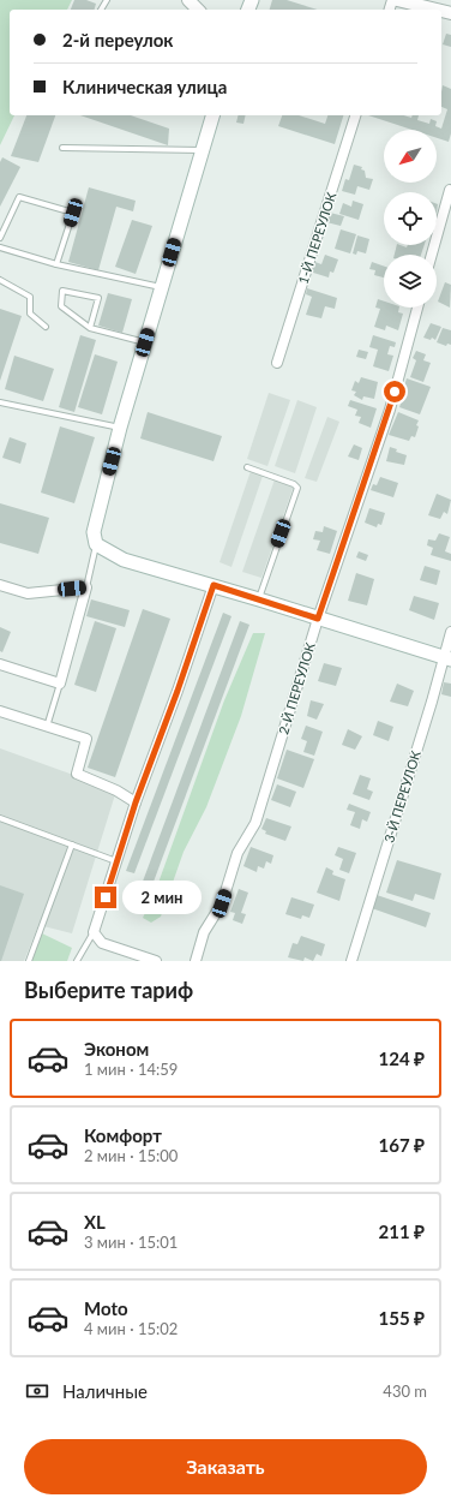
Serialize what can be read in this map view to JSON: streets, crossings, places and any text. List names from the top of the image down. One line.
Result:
{"streets":{"street":["1-Й ПЕРЕУЛОК","2-Й ПЕРЕУЛОК","3-Й ПЕРЕУЛОК"]},"north":"bottom left","page":{"banner":["2-й переулок","Клиническая улица"],"bubble":"2 мин","heading":"Выберите тариф","list":[{"name":"Эконом","note":"1 мин · 14:59","value":"124 ₽"},{"name":"Комфорт","note":"2 мин · 15:00","value":"167 ₽"},{"name":"XL","note":"3 мин · 15:01","value":"211 ₽"},{"name":"Moto","note":"4 мин · 15:02","value":"155 ₽"}],"pay":["Наличные","430 m"],"buttons":"Заказать"}}
